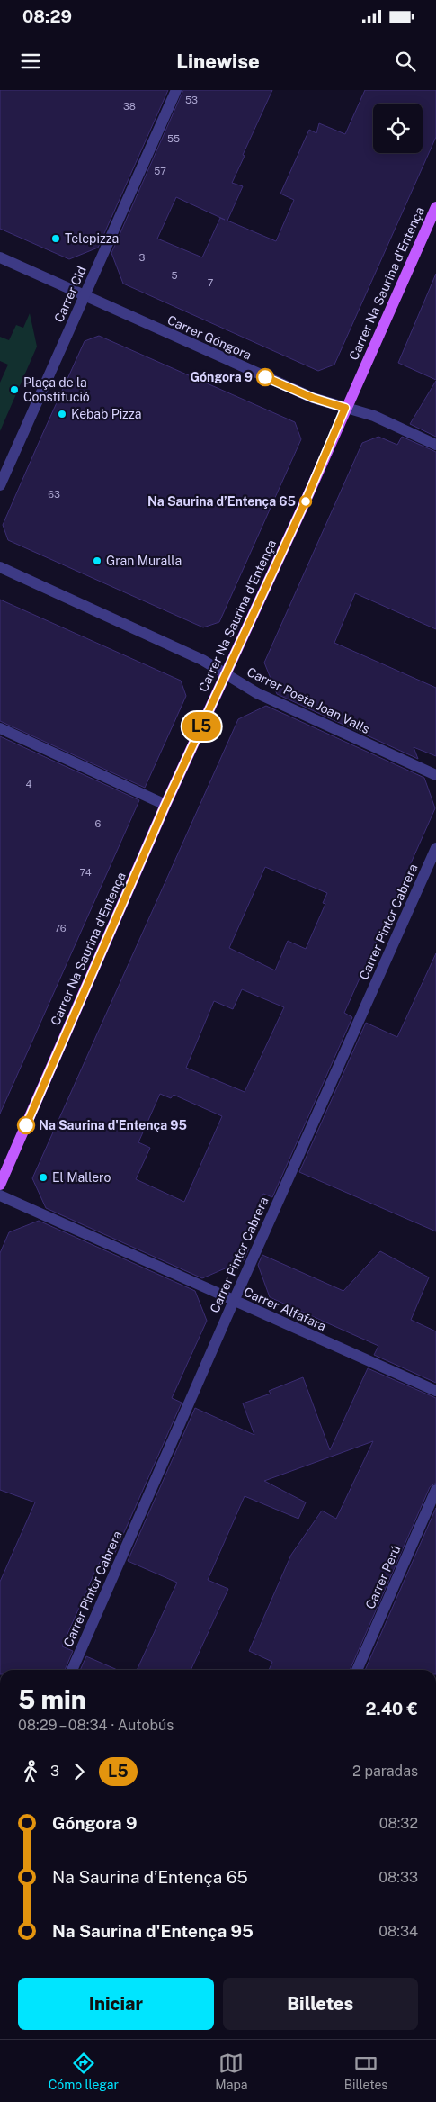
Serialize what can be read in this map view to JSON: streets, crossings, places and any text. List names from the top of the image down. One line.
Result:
{"streets":{"main road":["Carrer Na Saurina d'Entença"],"street":["Carrer Cid","Carrer Góngora","Carrer Poeta Joan Valls","Carrer Pintor Cabrera","Carrer Alfafara","Carrer Perú"]},"crossings":[["Carrer Na Saurina d'Entença","Carrer Góngora"],["Carrer Na Saurina d'Entença","Carrer Poeta Joan Valls"],["Carrer Cid","Carrer Góngora"],["Carrer Pintor Cabrera","Carrer Alfafara"]],"places":["Telepizza","Góngora 9","Plaça de la Constitució","Kebab Pizza","Na Saurina d’Entença 65","Gran Muralla","Na Saurina d'Entença 95","El Mallero"],"lines":["bus line L5"],"house_numbers":["53","38","55","57","3","5","7","63","4","6","74","76"],"page":{"status":"08:29","header":"Linewise","on_map":"L5","heading":["5 min","08:29 – 08:34 · Autobús","2.40 €"],"legs":["3","L5","2 paradas"],"list":[{"name":"Góngora 9","value":"08:32"},{"name":"Na Saurina d’Entença 65","value":"08:33"},{"name":"Na Saurina d'Entença 95","value":"08:34"}],"buttons":["Iniciar","Billetes"],"tabs":["Cómo llegar","Mapa","Billetes"]}}
